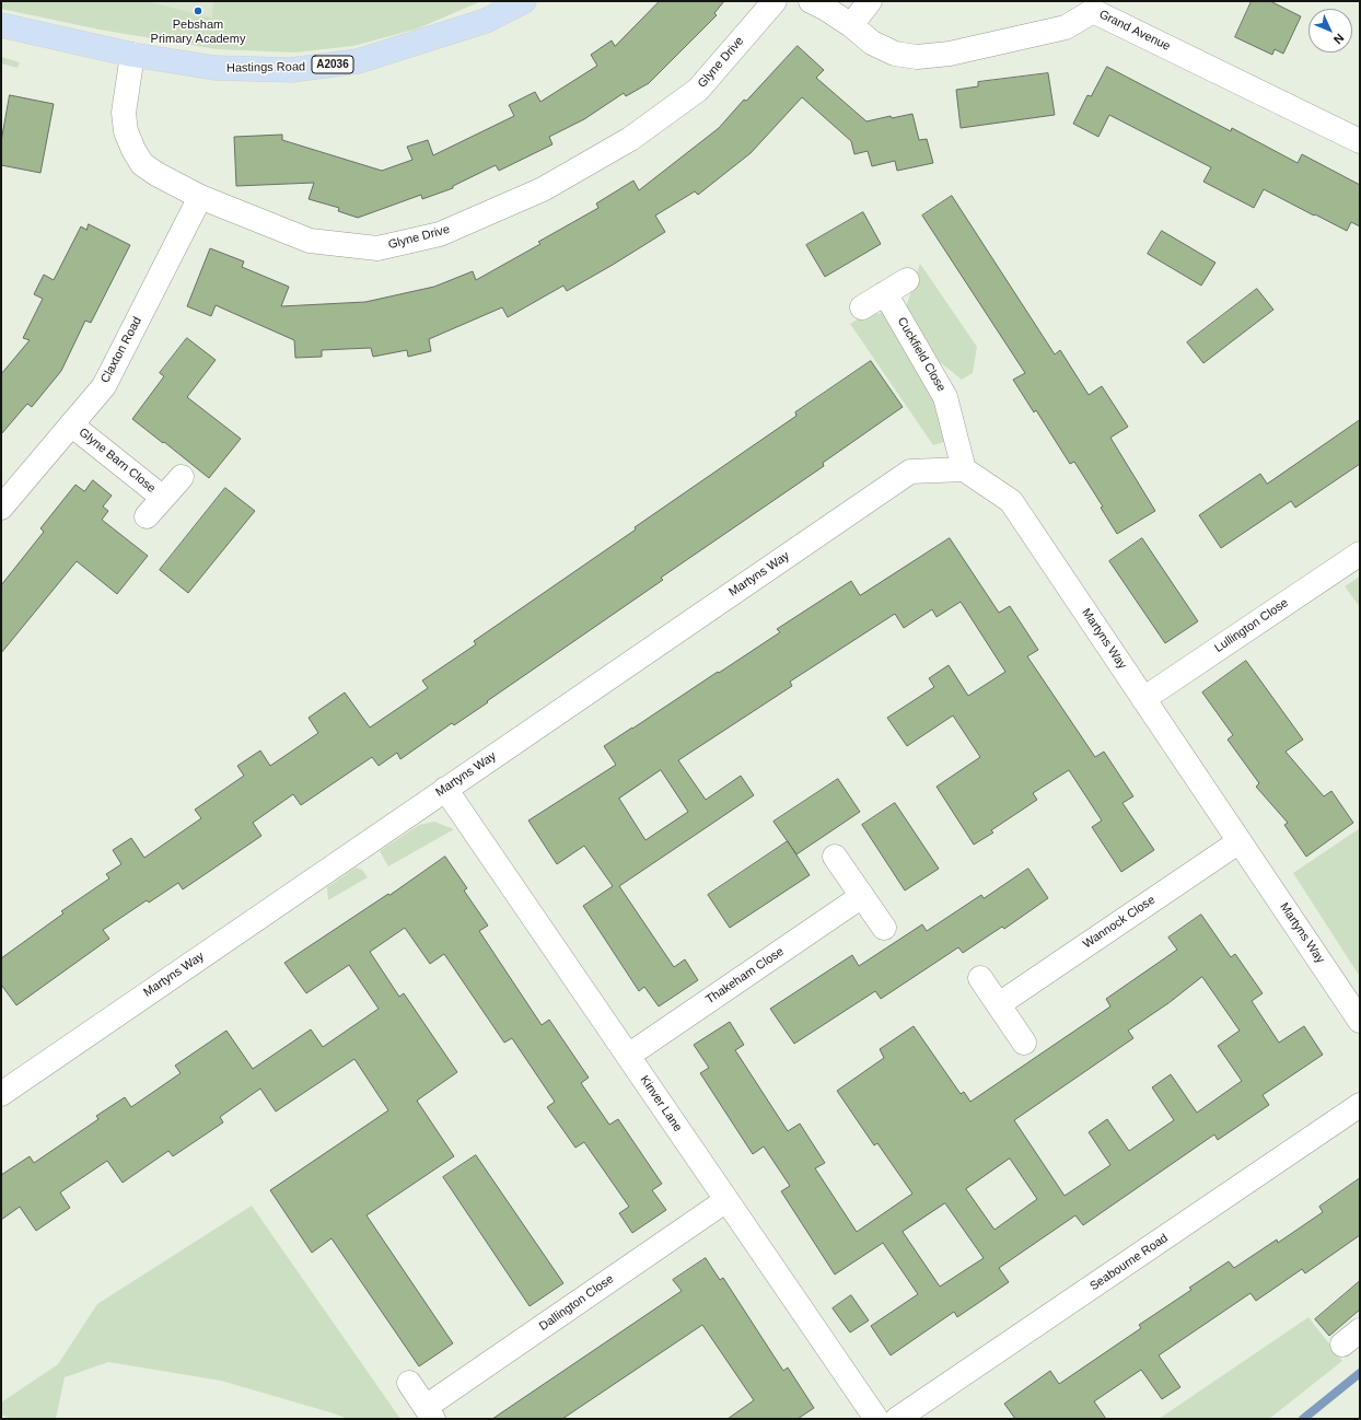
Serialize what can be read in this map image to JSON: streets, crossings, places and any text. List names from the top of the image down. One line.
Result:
{"streets":{"main road":["A2036","Hastings Road"],"street":["Grand Avenue","Glyne Drive","Claxton Road","Cuckfield Close","Glyne Barn Close","Martyns Way","Lullington Close","Wannock Close","Thakeham Close","Kinver Lane","Seabourne Road","Dallington Close"]},"crossings":[["Glyne Drive","Hastings Road"],["Glyne Drive","Claxton Road"],["Claxton Road","Glyne Barn Close"],["Cuckfield Close","Martyns Way"],["Martyns Way","Lullington Close"],["Martyns Way","Wannock Close"],["Martyns Way","Kinver Lane"],["Thakeham Close","Kinver Lane"],["Kinver Lane","Dallington Close"]],"places":["Pebsham Primary Academy"],"north":"bottom right"}
